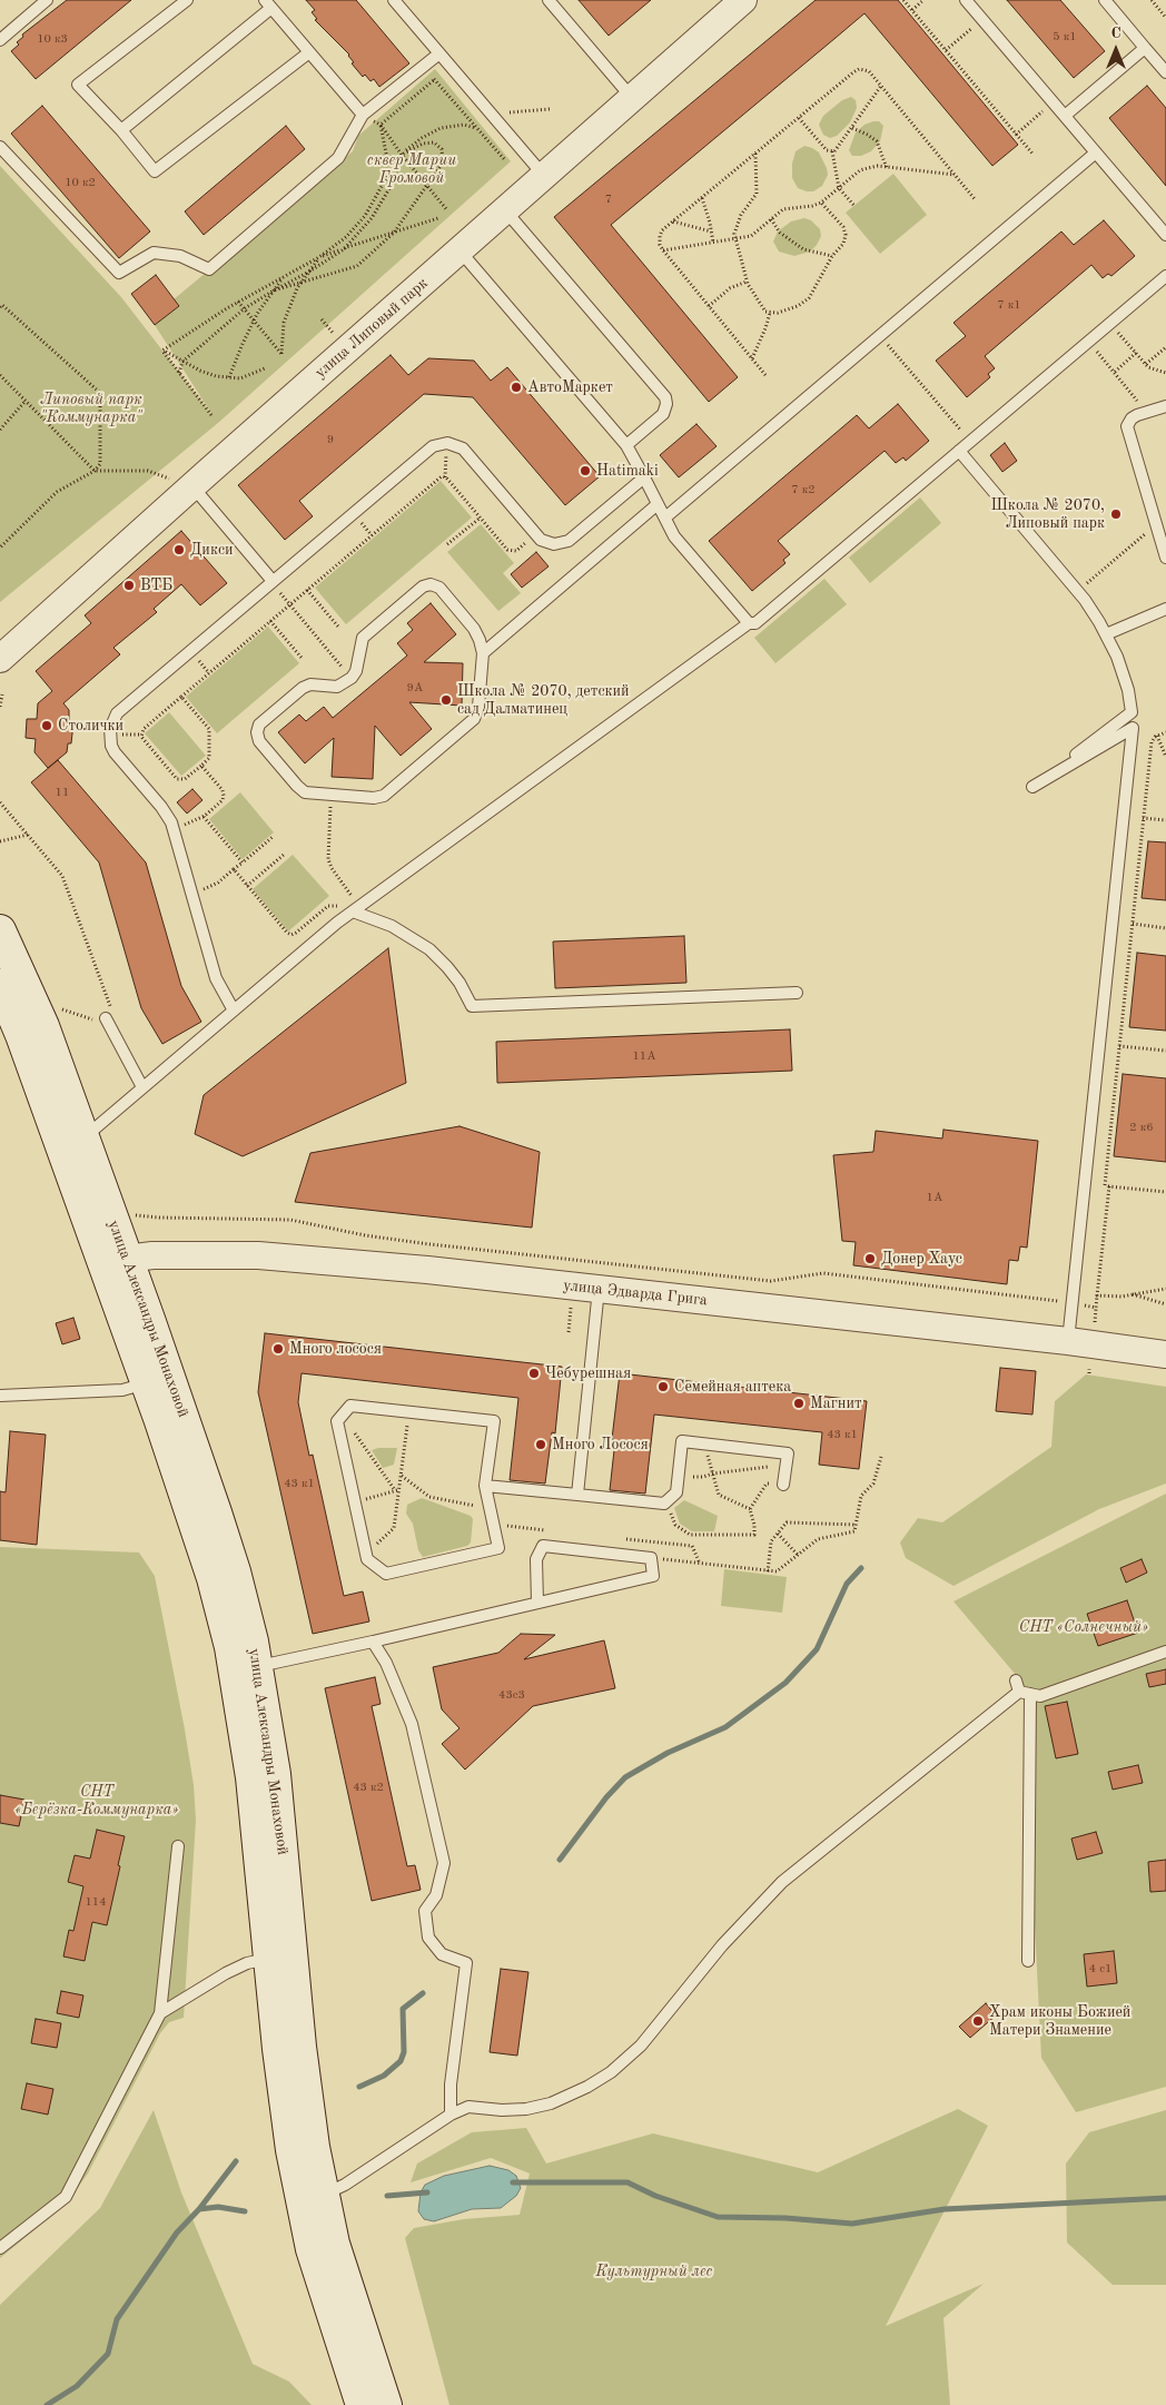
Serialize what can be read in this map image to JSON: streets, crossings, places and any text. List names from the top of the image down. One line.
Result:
{"streets":{"main road":["улица Александры Монаховой"],"street":["улица Липовый парк","улица Эдварда Грига"]},"crossings":[["улица Эдварда Грига","улица Александры Монаховой"]],"parks":["сквер Марии Громовой","Липовый парк \"Коммунарка\"","СНТ «Солнечный»","СНТ «Берёзка-Коммунарка»","Культурный лес"],"places":["АвтоМаркет","Hatimaki","Школа № 2070, Липовый парк","Дикси","ВТБ","Школа № 2070, детский сад Далматинец","Столички","Донер Хаус","Много лосося","Чебурешная","Семейная аптека","Магнит","Много Лосося","Храм иконы Божией Матери Знамение"],"house_numbers":["5 к1","10 к3","10 к2","7","7 к1","9","7 к2","9А","11","11А","2 к6","1А","43 к1","43 к1","43с3","43 к2","114","4 с1"],"north":"top"}
